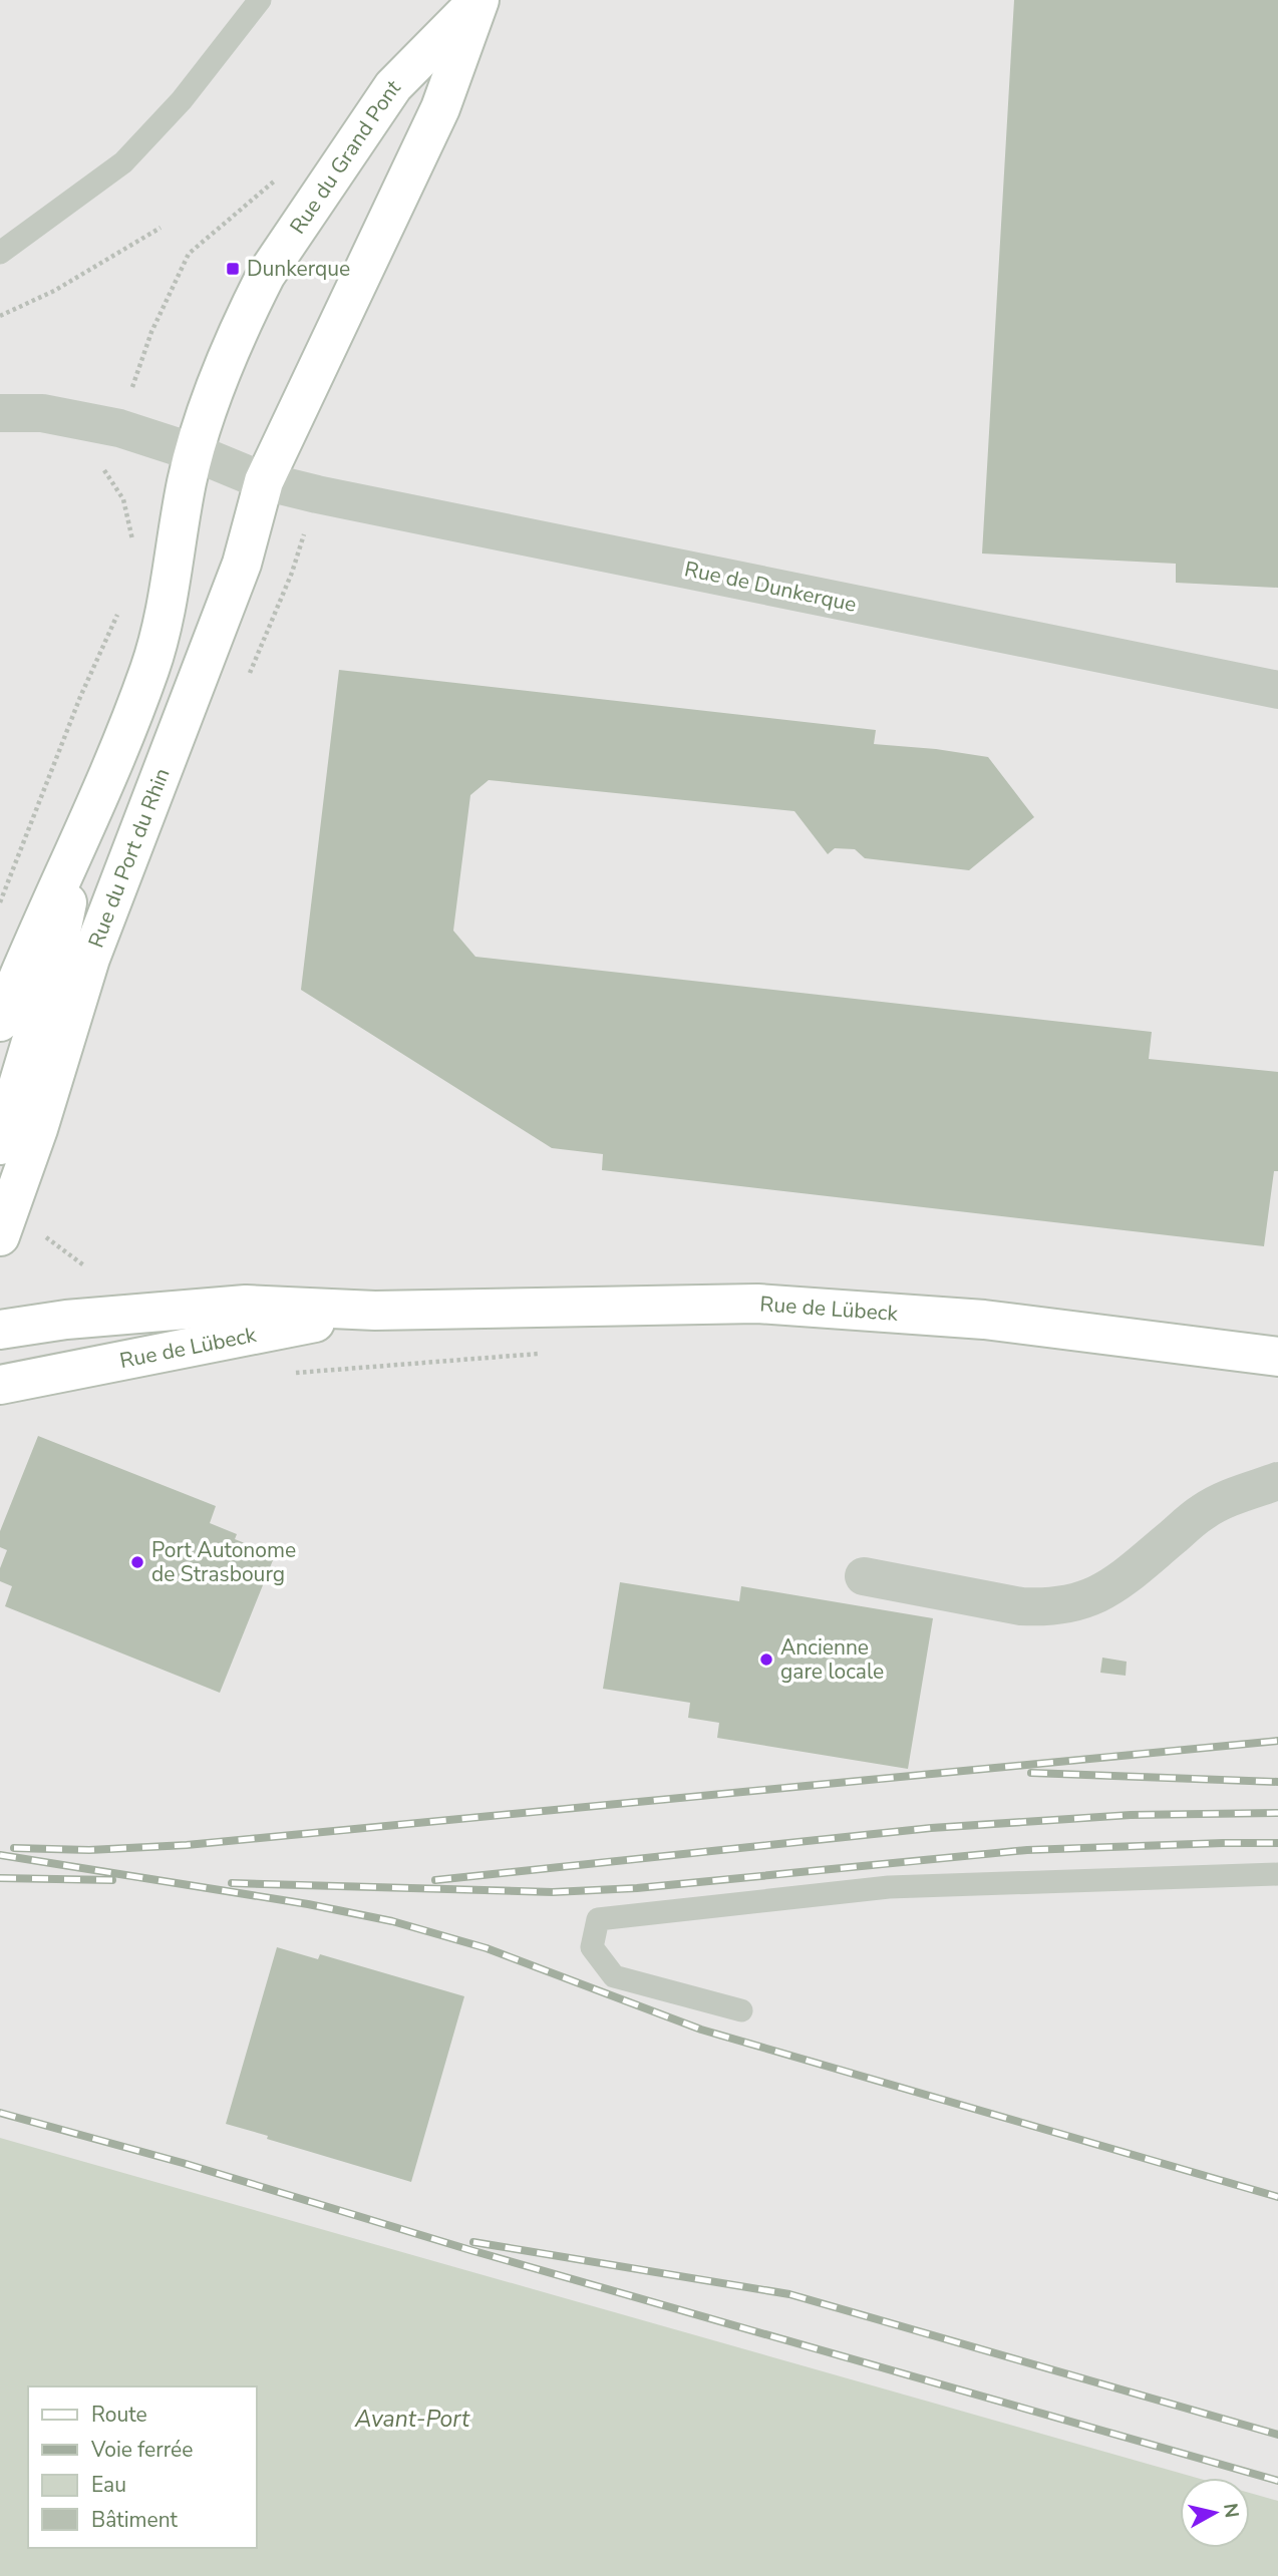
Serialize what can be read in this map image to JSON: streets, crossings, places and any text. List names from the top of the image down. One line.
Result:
{"streets":{"main road":["Rue du Grand Pont","Rue du Port du Rhin","Rue de Lübeck"],"street":["Rue de Dunkerque"]},"crossings":[["Rue du Grand Pont","Rue de Dunkerque"],["Rue du Grand Pont","Rue du Port du Rhin"],["Rue de Dunkerque","Rue du Port du Rhin"]],"water":["Avant-Port"],"places":{"transit":["Dunkerque"],"other":["Port Autonome de Strasbourg","Ancienne gare locale"]},"legend":["Route","Voie ferrée","Eau","Bâtiment"],"north":"right"}
